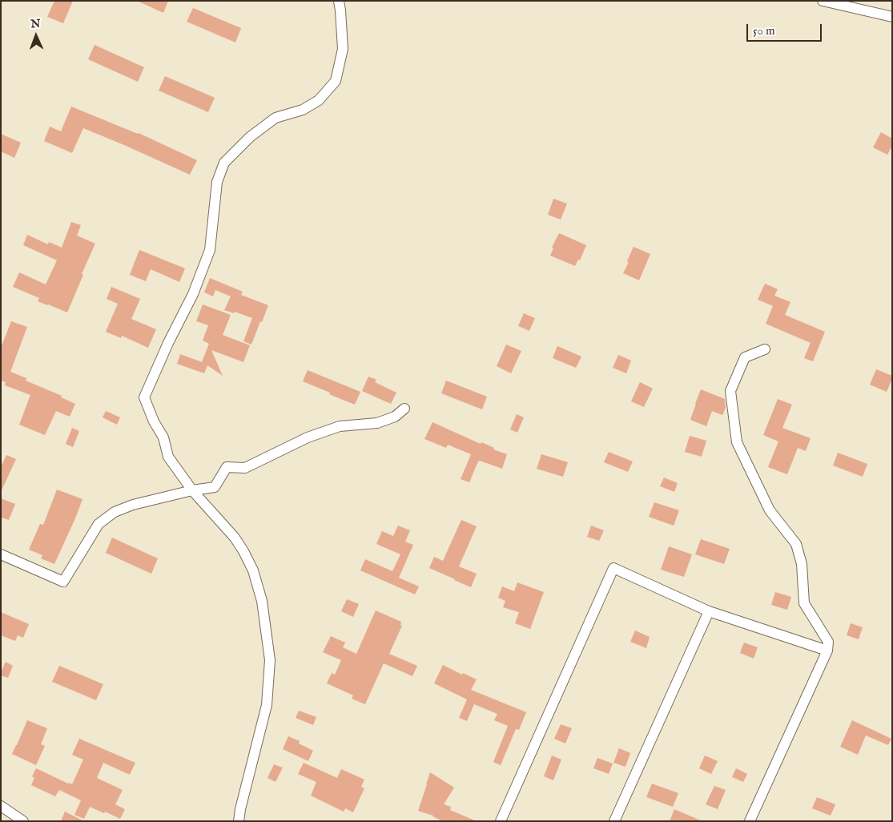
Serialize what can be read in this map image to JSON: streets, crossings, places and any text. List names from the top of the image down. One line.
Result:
{"scale_bar":"50 m","north":"top"}
